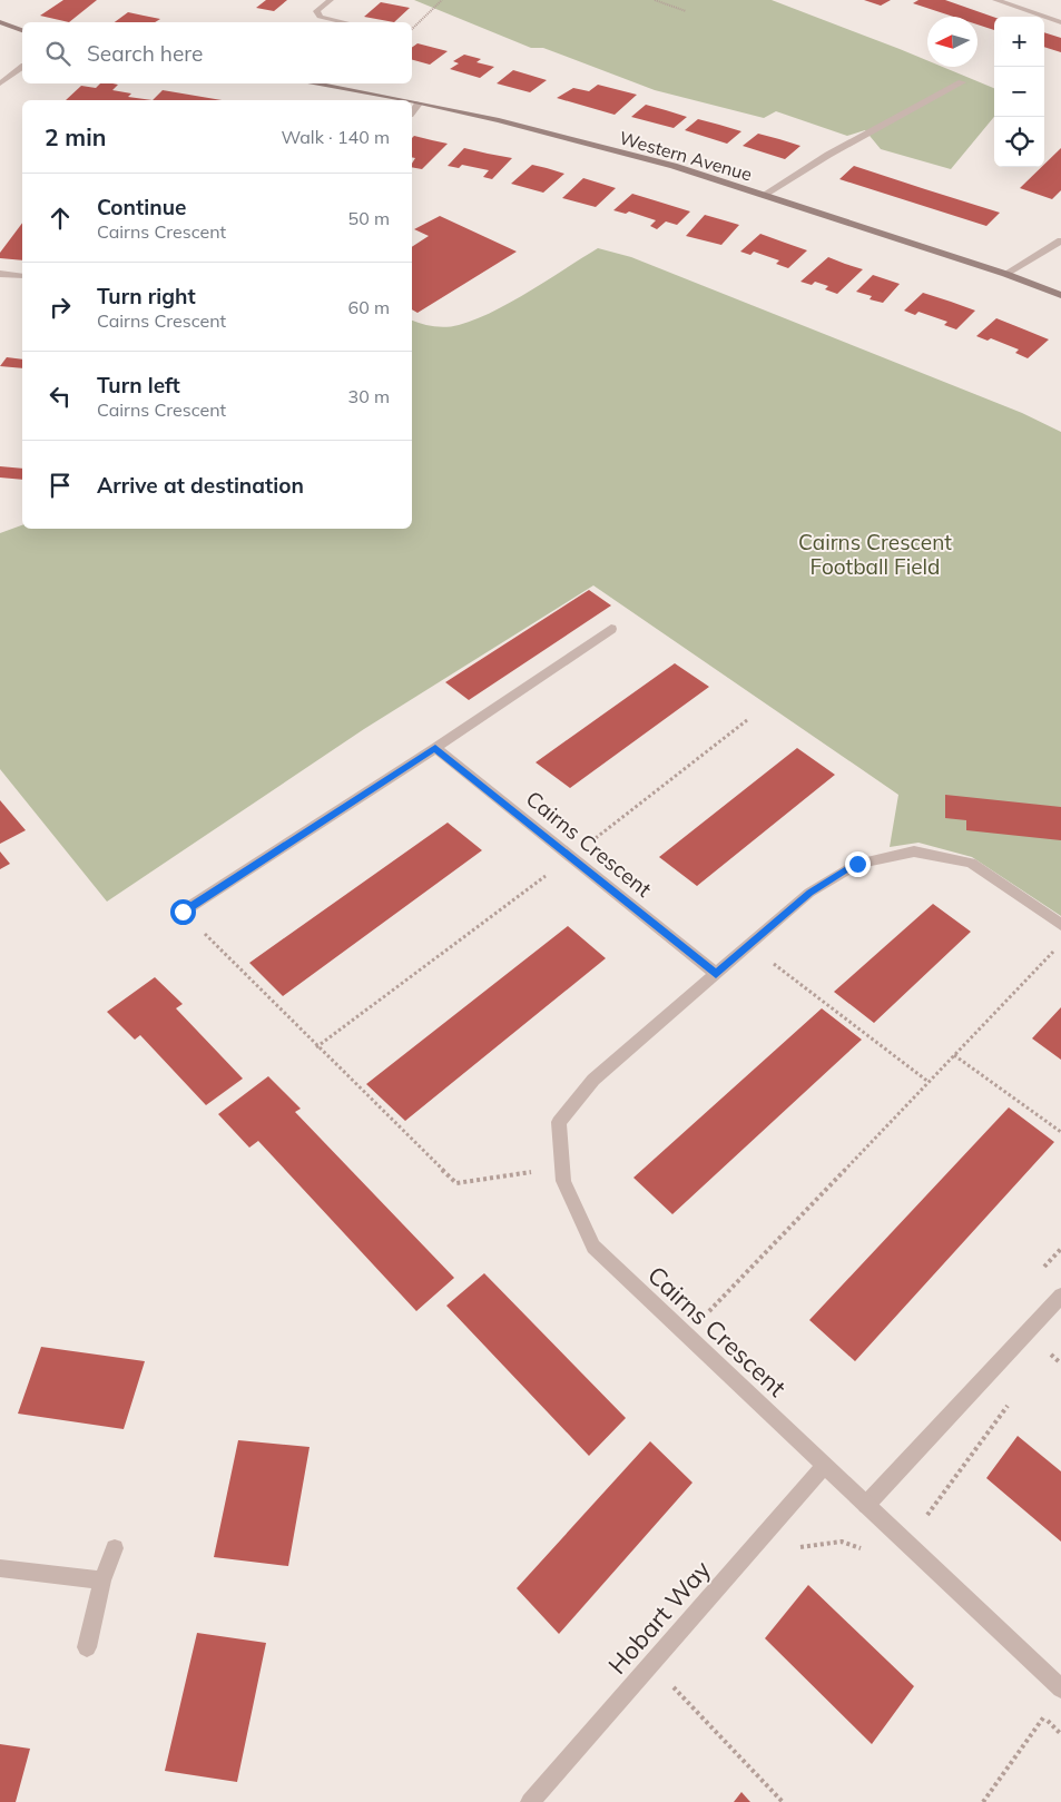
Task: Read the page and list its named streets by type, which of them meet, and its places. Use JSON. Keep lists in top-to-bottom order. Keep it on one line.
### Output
{"streets":{"street":["Western Avenue","Cairns Crescent","Hobart Way"]},"crossings":[["Cairns Crescent","Hobart Way"]],"parks":["Cairns Crescent Football Field"],"north":"left","page":{"map_buttons":["+","−"],"search":"Search here","heading":["2 min","Walk · 140 m"],"list":[["Continue","Cairns Crescent","50 m"],["Turn right","Cairns Crescent","60 m"],["Turn left","Cairns Crescent","30 m"],"Arrive at destination"]}}
